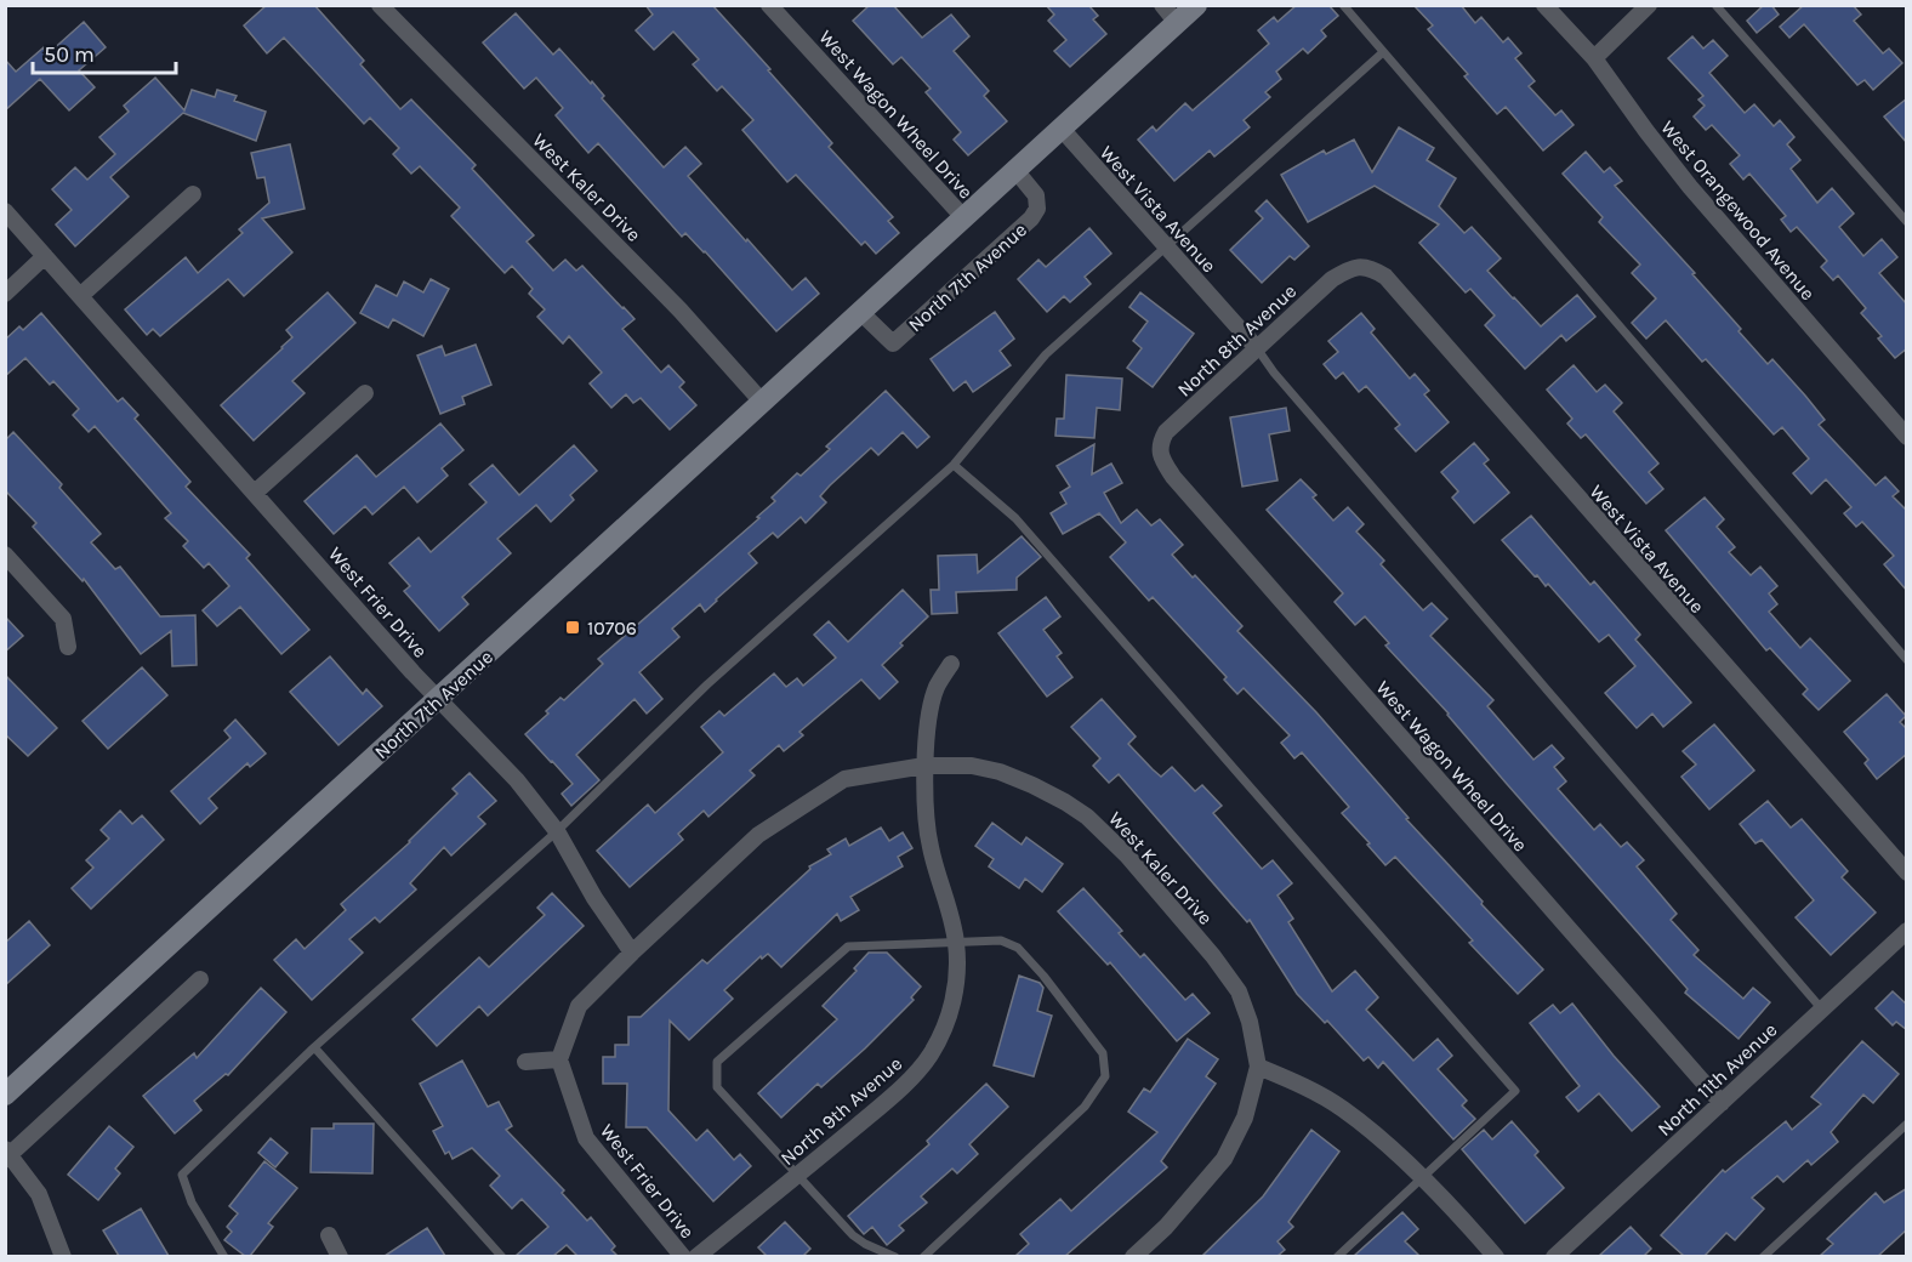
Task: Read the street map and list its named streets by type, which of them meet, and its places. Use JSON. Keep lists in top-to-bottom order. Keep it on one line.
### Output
{"streets":{"main road":["North 7th Avenue"],"street":["West Wagon Wheel Drive","West Kaler Drive","West Vista Avenue","West Orangewood Avenue","North 8th Avenue","West Frier Drive","North 11th Avenue","North 9th Avenue"]},"crossings":[["West Wagon Wheel Drive","North 7th Avenue"],["West Wagon Wheel Drive","North 8th Avenue"],["West Wagon Wheel Drive","North 11th Avenue"],["West Kaler Drive","North 7th Avenue"],["West Kaler Drive","West Frier Drive"],["West Kaler Drive","North 9th Avenue"],["West Vista Avenue","North 7th Avenue"],["West Vista Avenue","North 8th Avenue"],["North 7th Avenue","West Frier Drive"]],"places":{"transit":["10706"]},"scale_bar":"50 m"}
